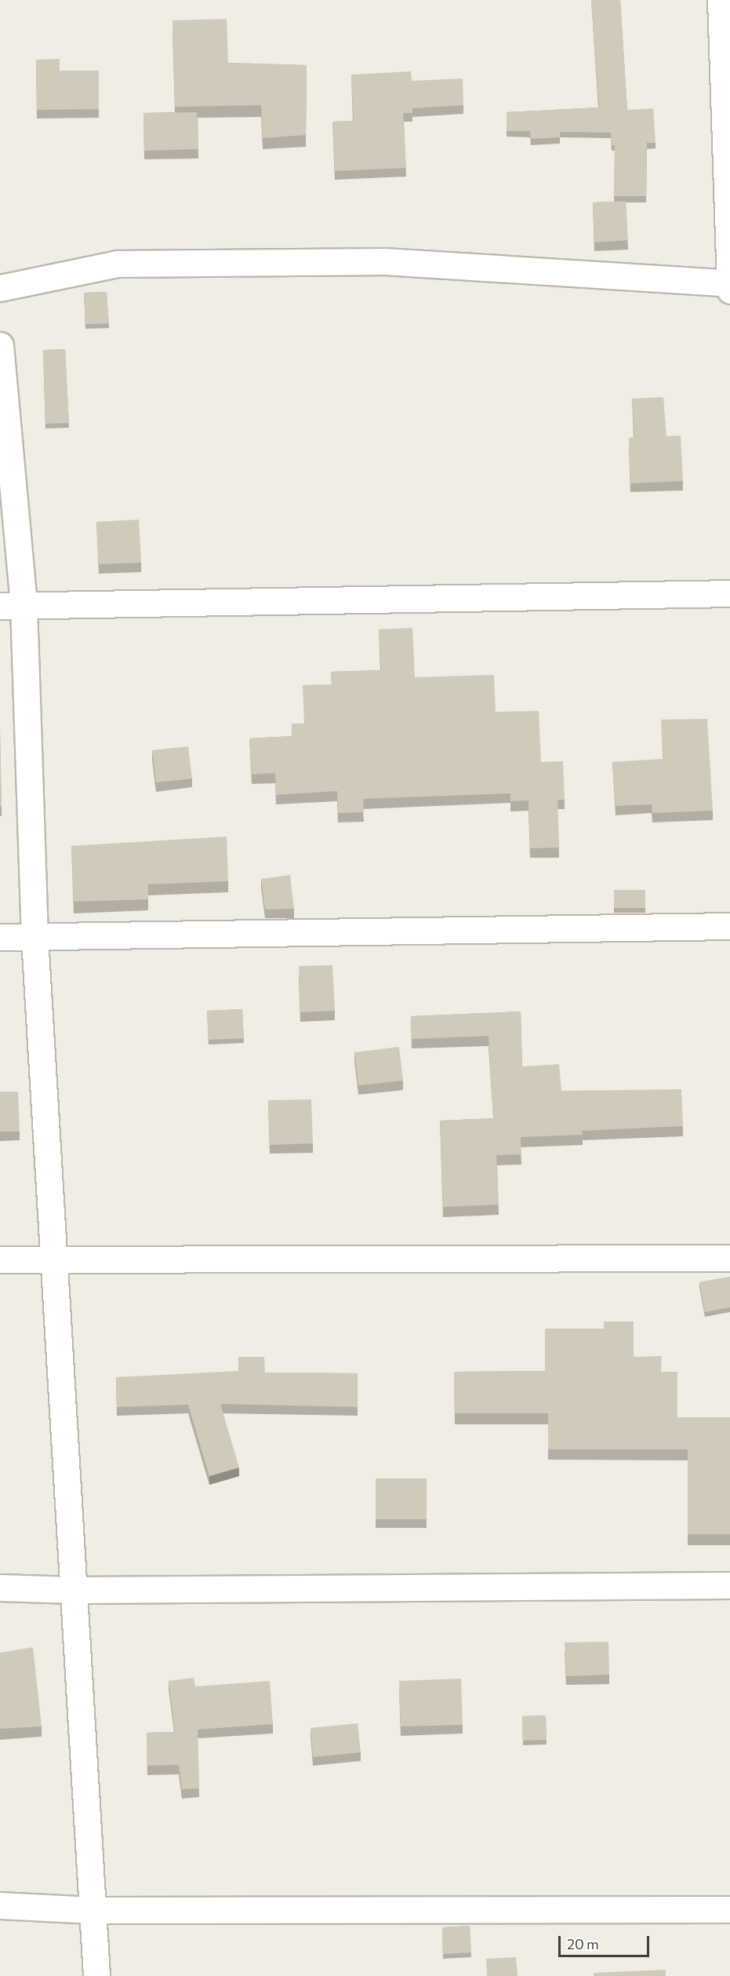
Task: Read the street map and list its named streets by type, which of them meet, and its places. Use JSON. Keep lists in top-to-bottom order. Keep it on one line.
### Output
{"scale_bar":"20 m"}
